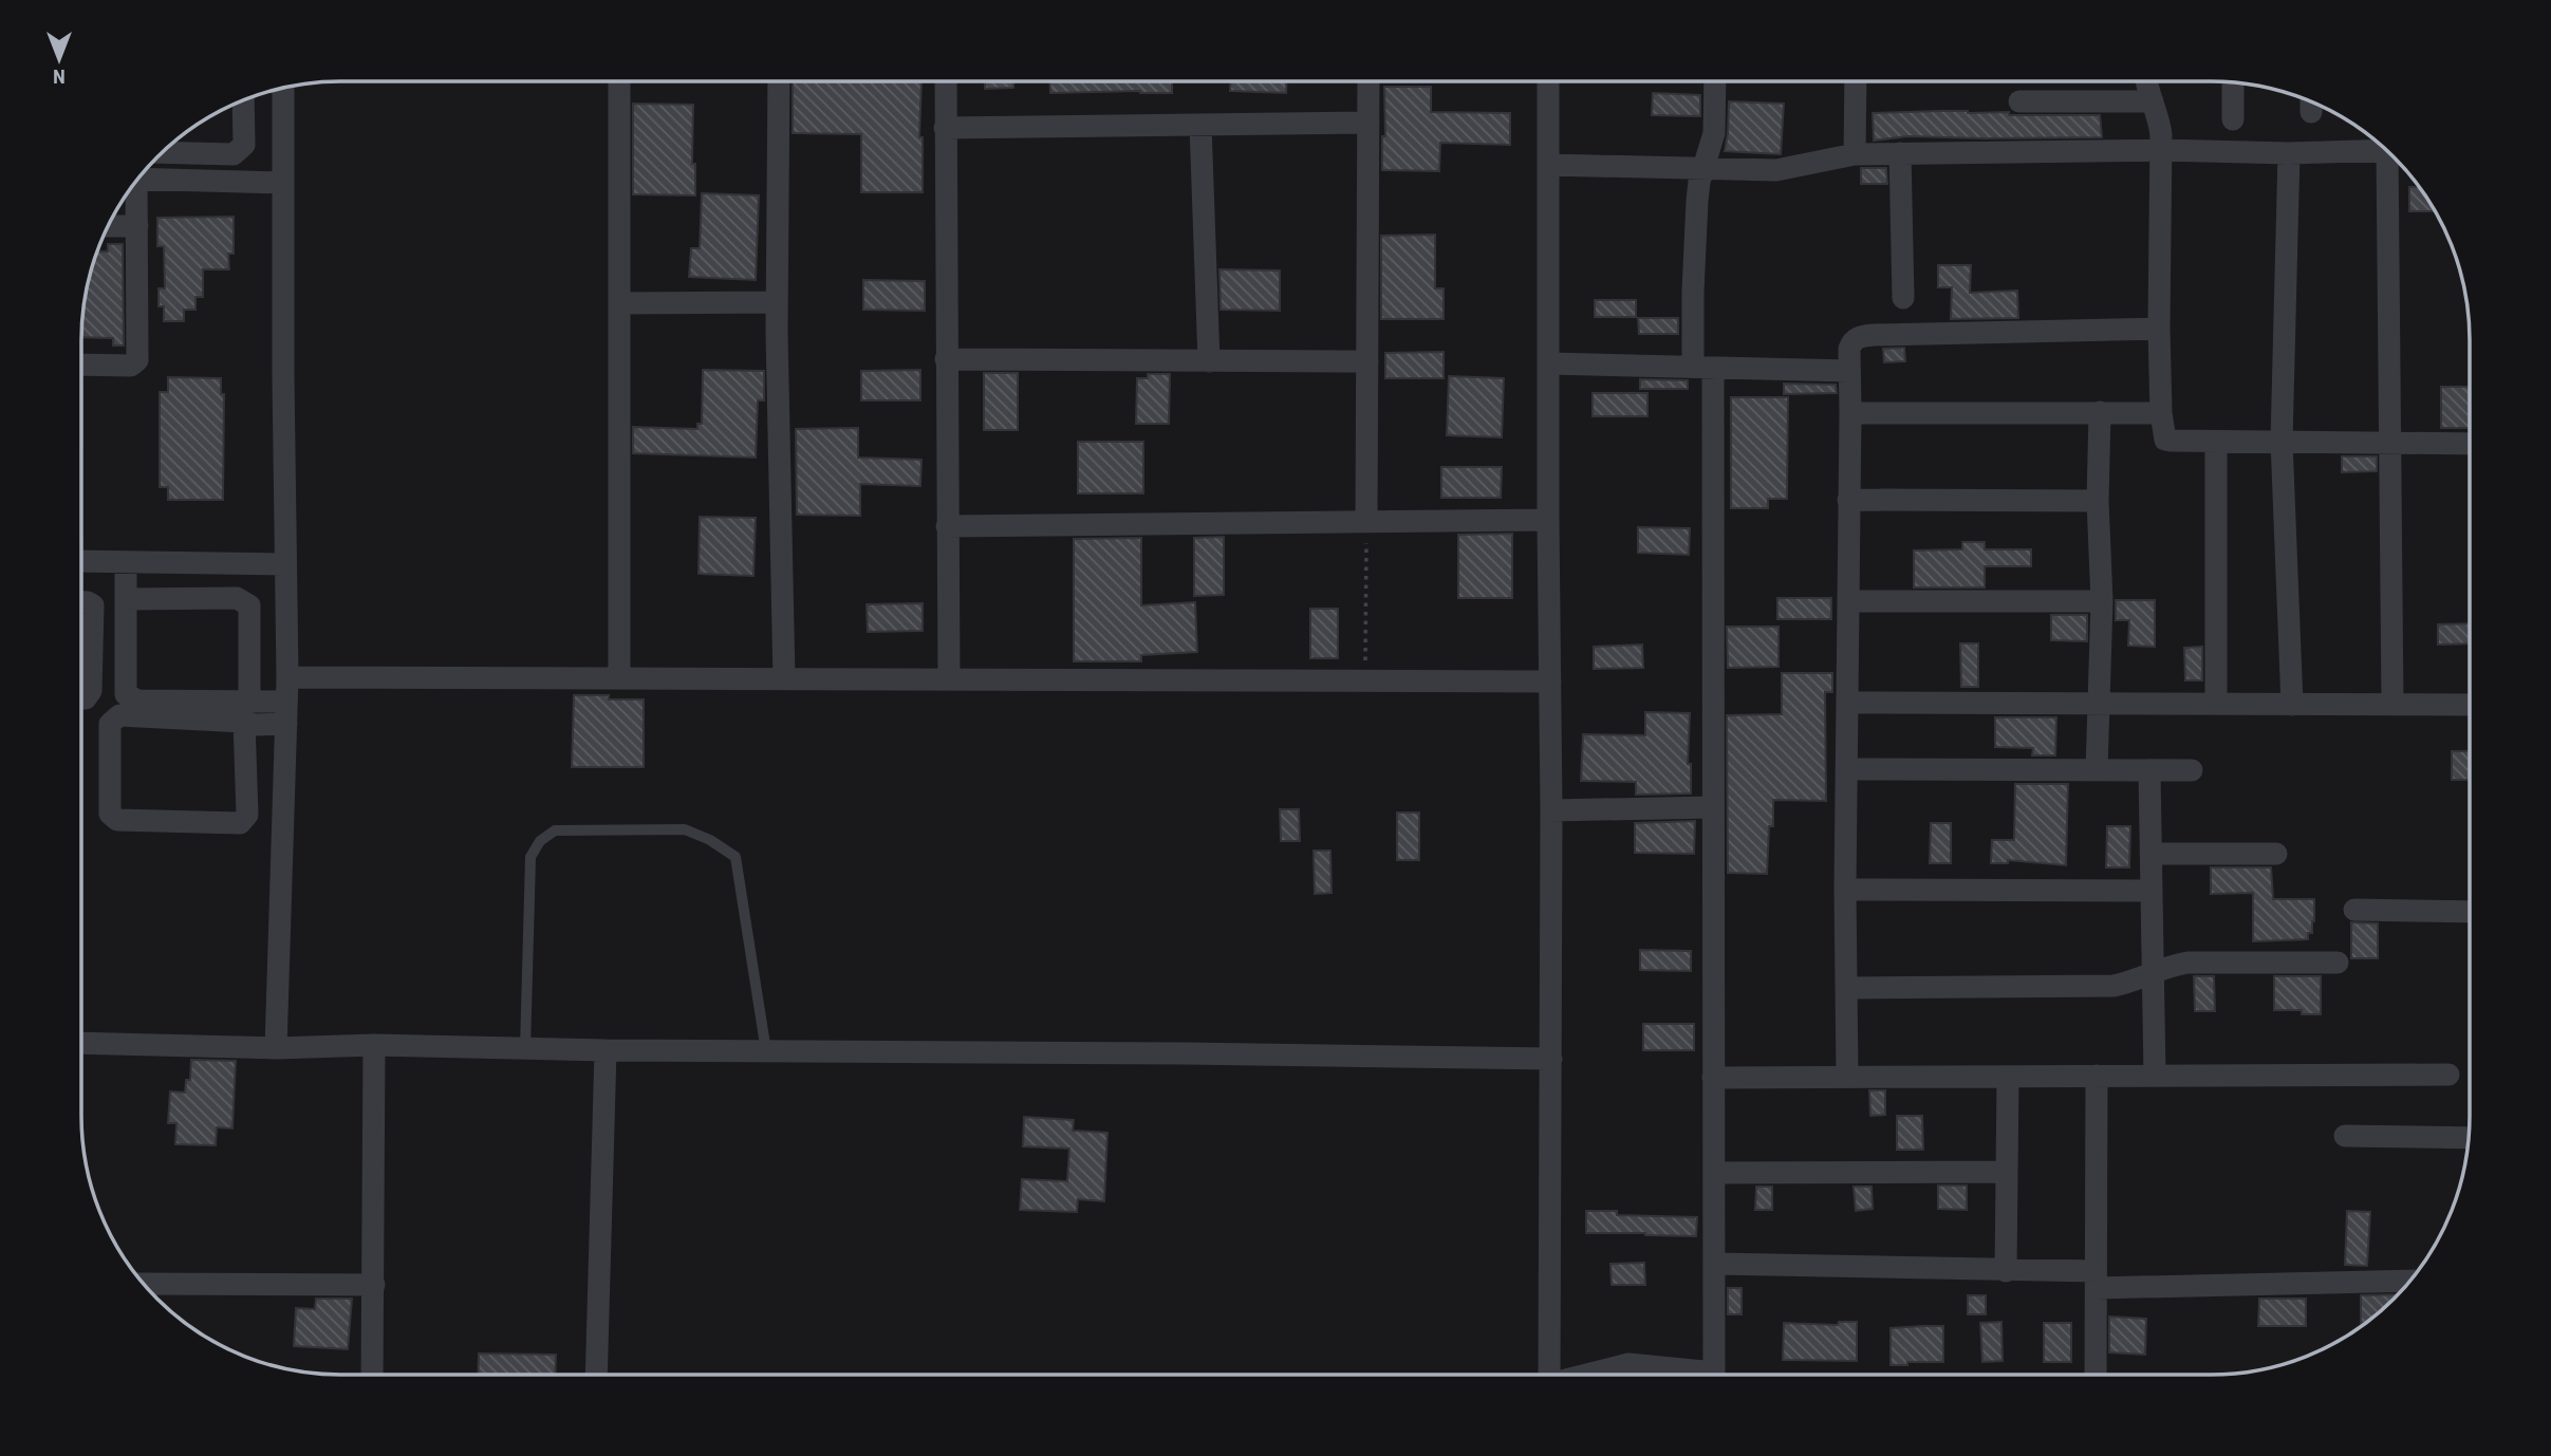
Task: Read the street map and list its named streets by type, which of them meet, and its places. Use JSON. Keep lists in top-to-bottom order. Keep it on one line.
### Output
{"north":"bottom"}
